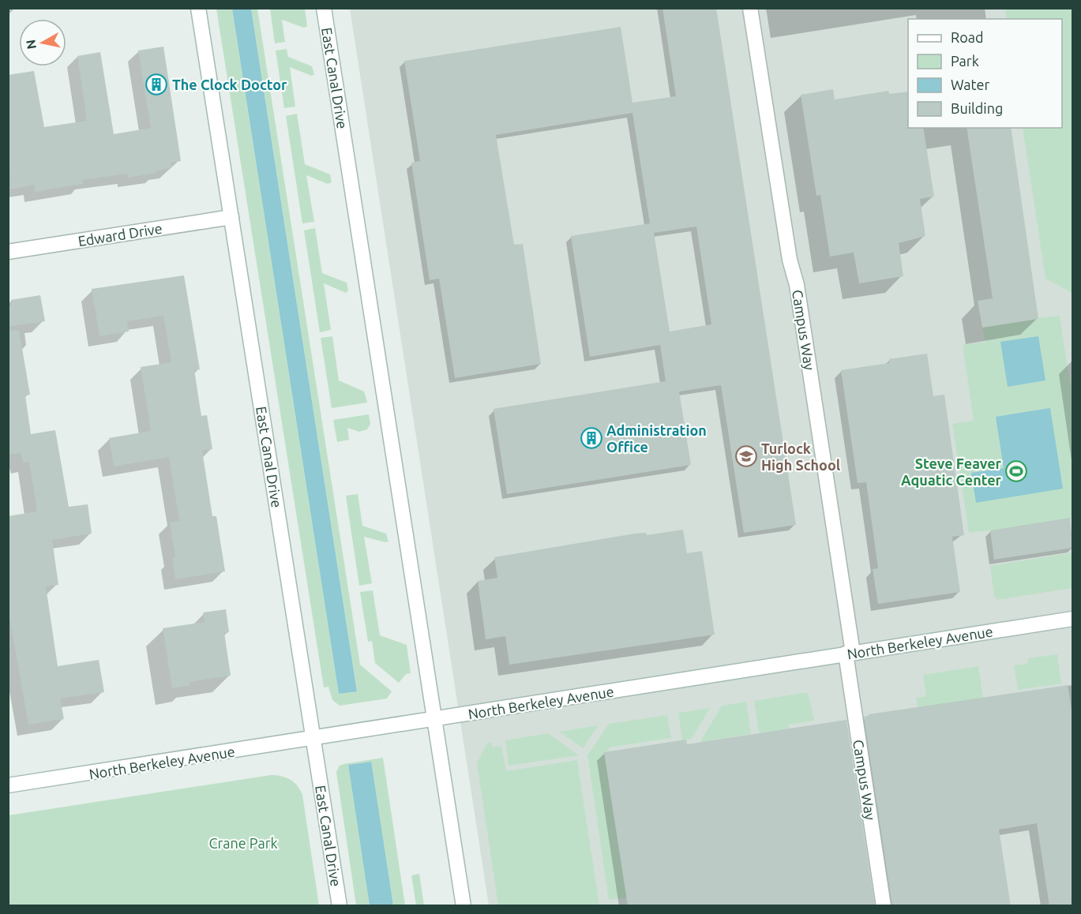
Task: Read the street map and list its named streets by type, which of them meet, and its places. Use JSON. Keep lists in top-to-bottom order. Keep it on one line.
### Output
{"streets":{"street":["East Canal Drive","Edward Drive","Campus Way","North Berkeley Avenue"]},"crossings":[["East Canal Drive","Edward Drive"],["East Canal Drive","North Berkeley Avenue"],["Campus Way","North Berkeley Avenue"]],"parks":["Crane Park"],"places":{"building":["The Clock Doctor","Administration Office"],"school or university":["Turlock High School"],"sports":["Steve Feaver Aquatic Center"]},"legend":["Road","Park","Water","Building"],"north":"left"}
